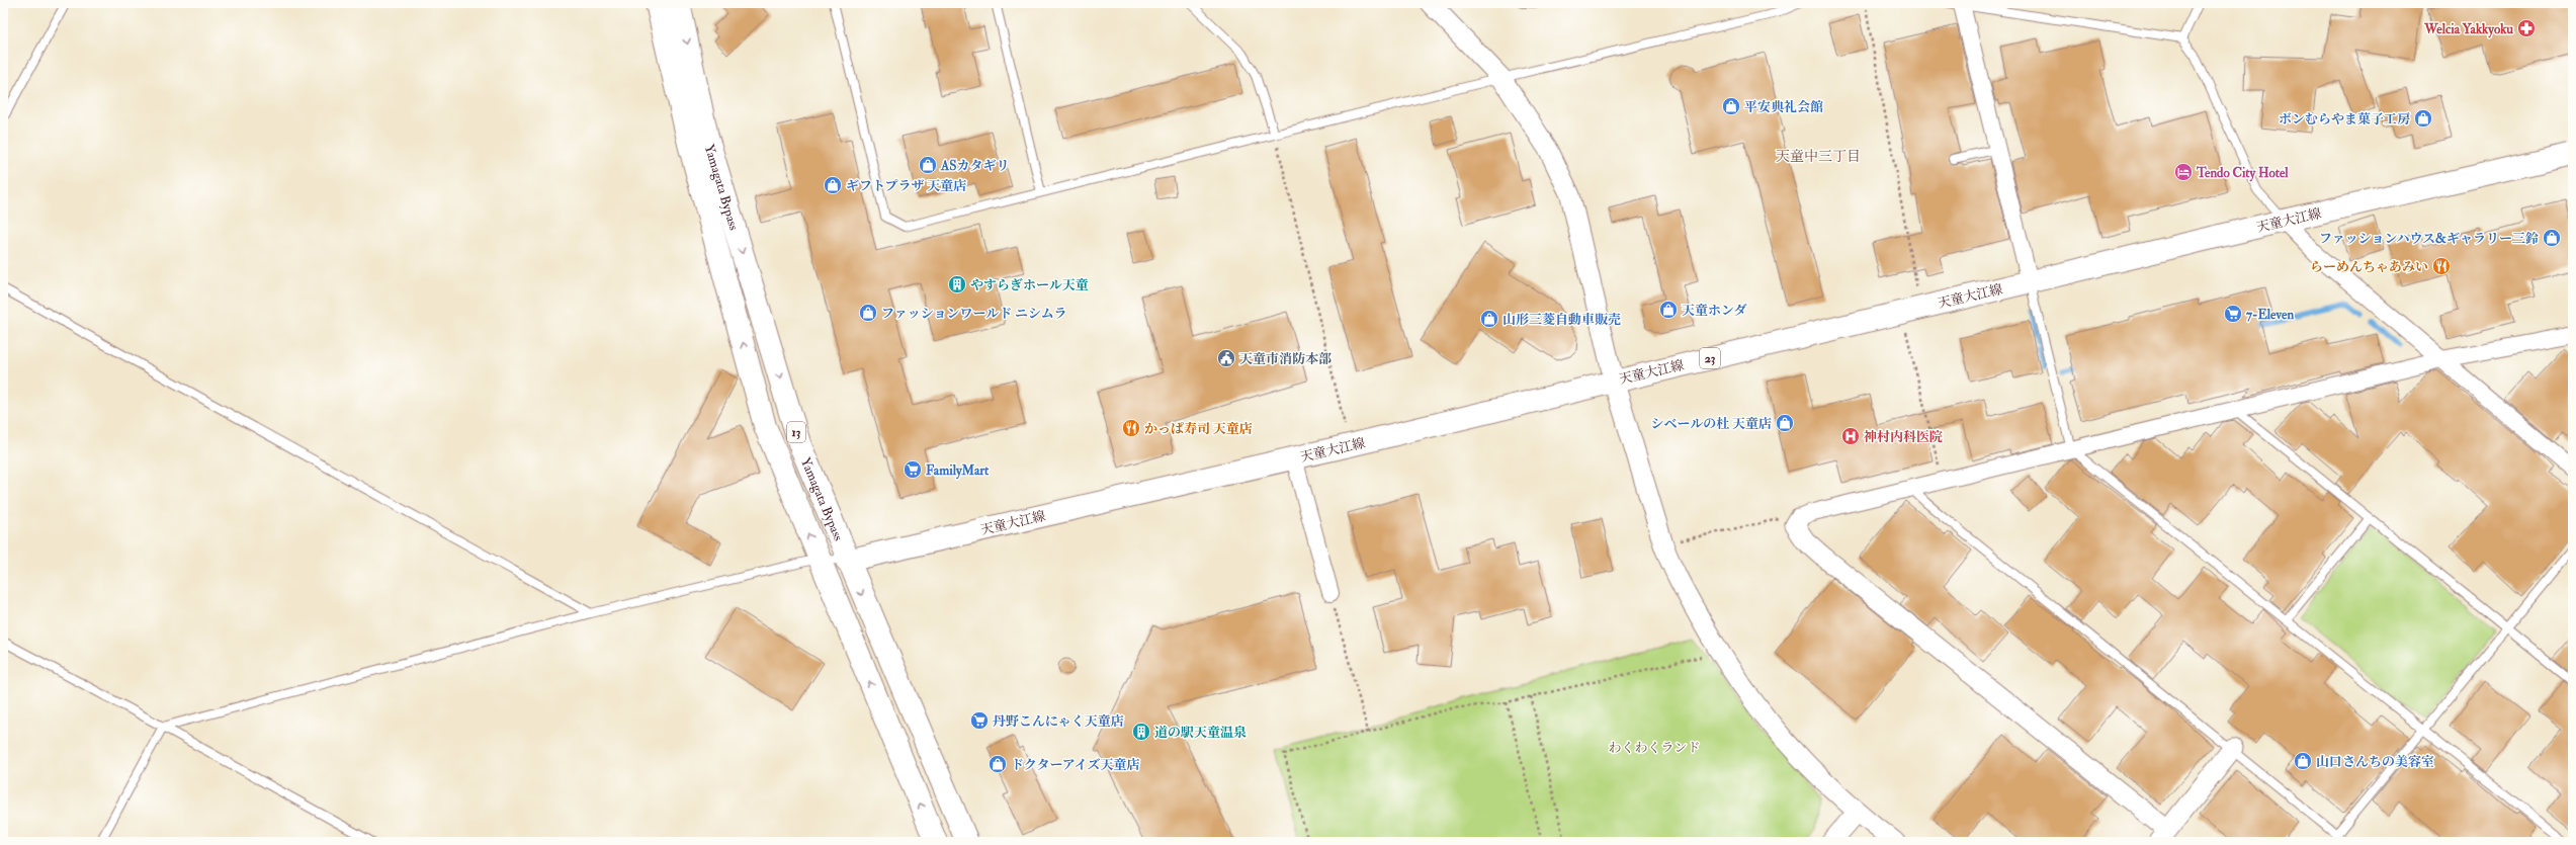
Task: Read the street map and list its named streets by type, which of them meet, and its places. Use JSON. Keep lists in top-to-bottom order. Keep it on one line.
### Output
{"streets":{"main road":["Yamagata Bypass","天童大江線","23","13"]},"crossings":[["Yamagata Bypass","天童大江線"]],"districts":["天童中三丁目"],"parks":["わくわくランド"],"places":{"pharmacy":["Welcia Yakkyoku"],"shop":["平安典礼会館","ボンむらやま菓子工房","ASカタギリ","ギフトプラザ 天童店","ファッションハウス&ギャラリー三鈴","天童ホンダ","ファッションワールド ニシムラ","山形三菱自動車販売","シベールの杜 天童店","山口さんちの美容室","ドクターアイズ天童店"],"hotel":["Tendo City Hotel"],"restaurant":["らーめんちゃあみい","かっぱ寿司 天童店"],"building":["やすらぎホール天童","道の駅天童温泉"],"supermarket":["7-Eleven","FamilyMart","丹野こんにゃく天童店"],"public building":["天童市消防本部"],"hospital":["神村内科医院"]}}
